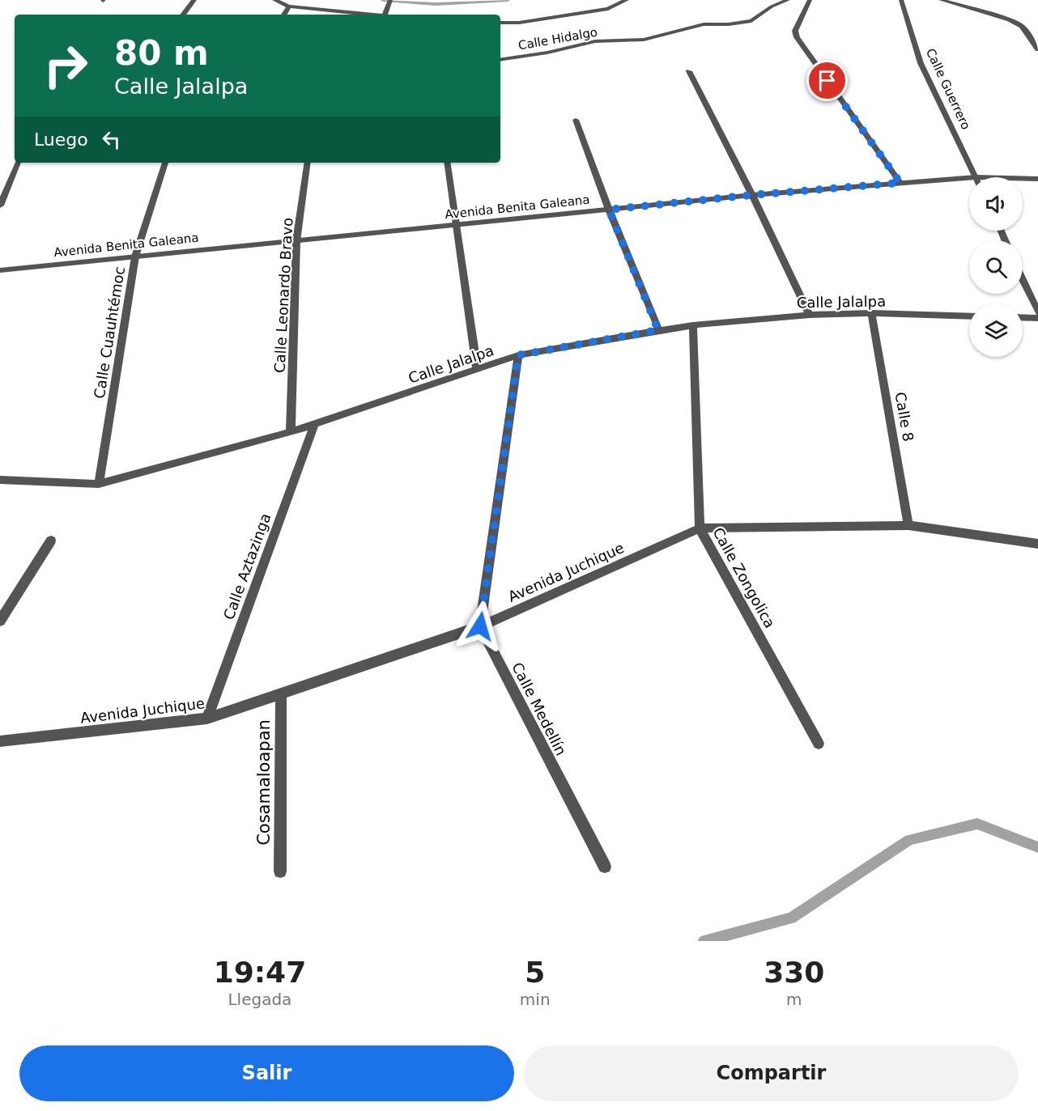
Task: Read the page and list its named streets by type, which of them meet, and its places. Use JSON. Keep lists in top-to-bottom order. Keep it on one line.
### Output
{"streets":{"street":["Calle Hidalgo","Calle Guerrero","Avenida Benita Galeana","Calle Leonardo Bravo","Calle Jalalpa","Calle Cuauhtémoc","Calle 8","Calle Aztazinga","Avenida Juchique","Calle Zongolica","Calle Medellín","Cosamaloapan"]},"crossings":[["Avenida Benita Galeana","Calle Leonardo Bravo"],["Avenida Benita Galeana","Calle Cuauhtémoc"],["Calle Leonardo Bravo","Calle Jalalpa"],["Calle Jalalpa","Calle Cuauhtémoc"],["Calle Jalalpa","Calle 8"],["Calle Jalalpa","Calle Aztazinga"],["Calle Jalalpa","Calle Zongolica"],["Calle 8","Avenida Juchique"],["Calle Aztazinga","Avenida Juchique"],["Avenida Juchique","Calle Zongolica"],["Avenida Juchique","Calle Medellín"],["Avenida Juchique","Cosamaloapan"]],"page":{"turn":["80 m","Calle Jalalpa"],"then":"Luego","eta":["19:47","Llegada","5","min","330","m"],"buttons":["Salir","Compartir"]}}
